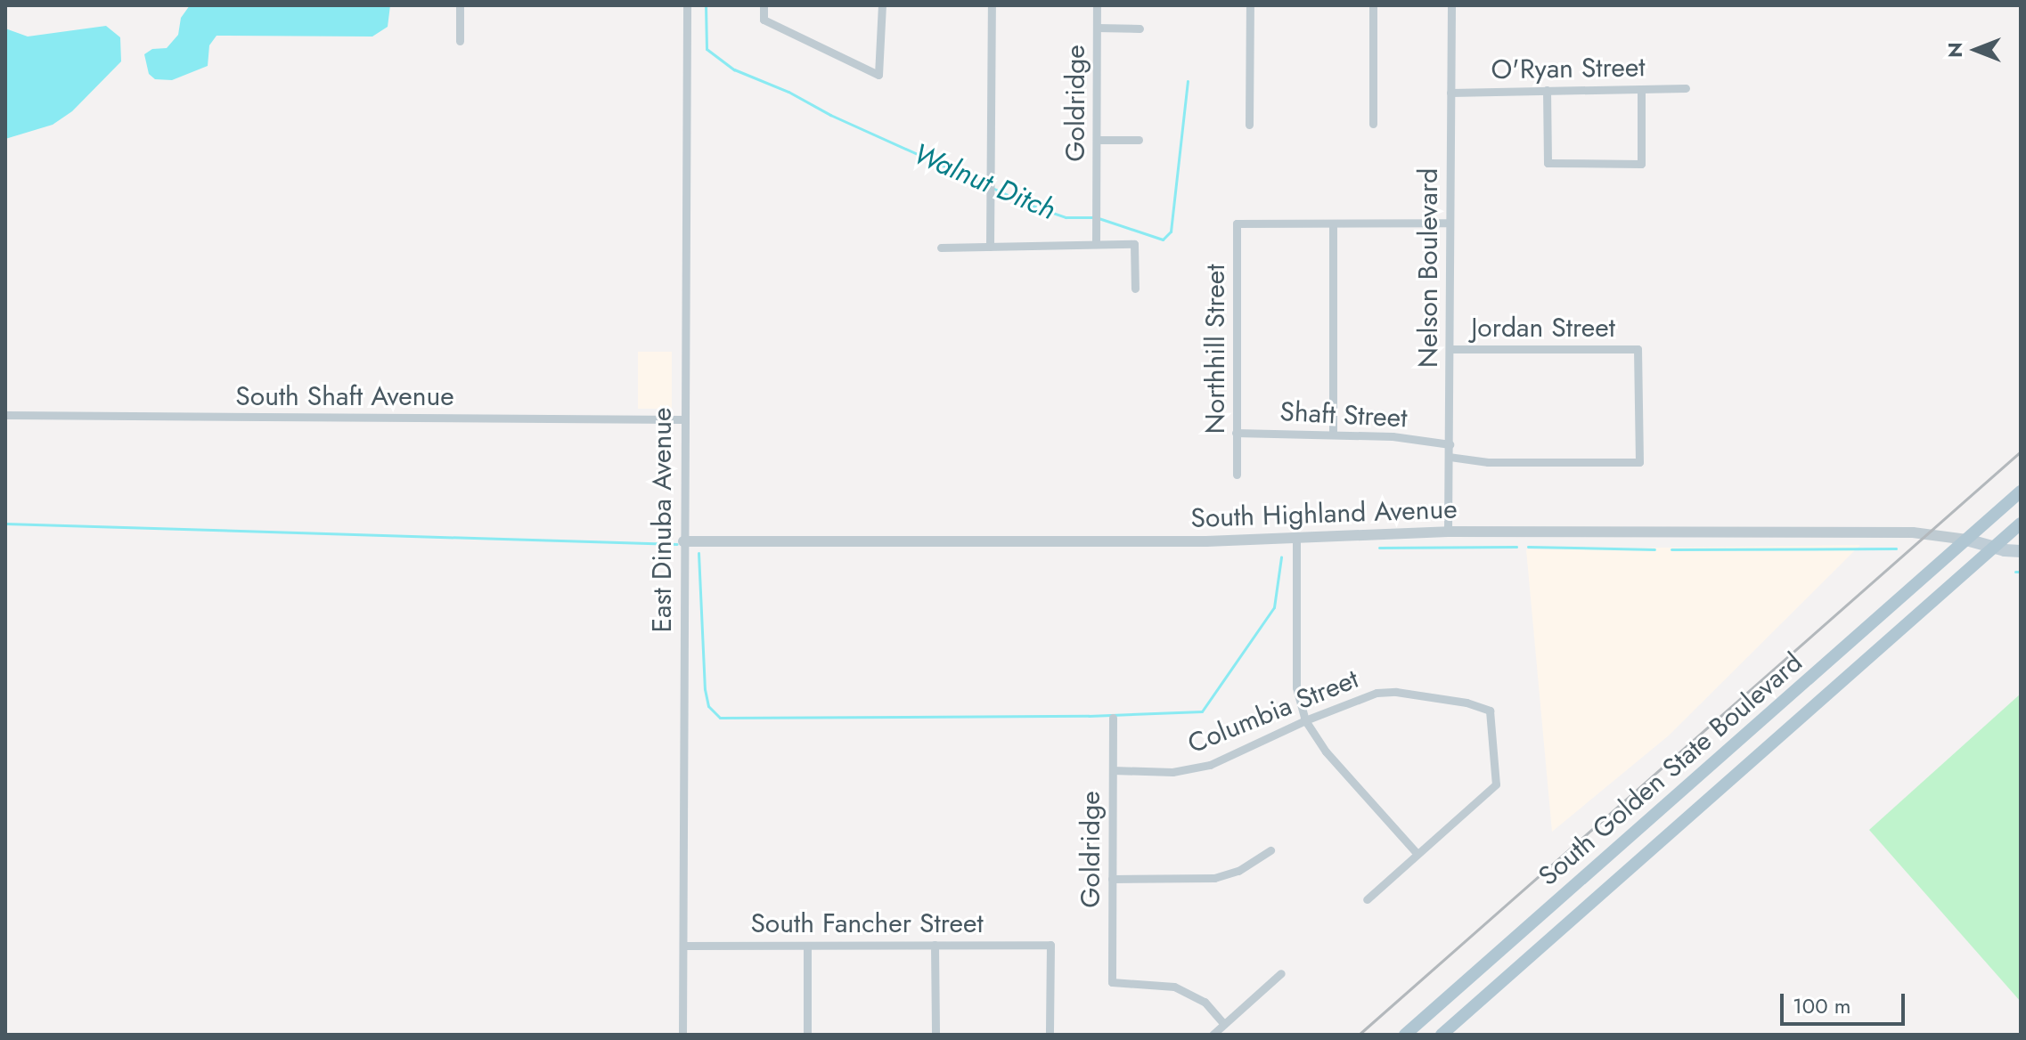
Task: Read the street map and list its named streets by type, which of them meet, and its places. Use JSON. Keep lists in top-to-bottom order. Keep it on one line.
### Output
{"streets":{"main road":["South Golden State Boulevard"],"street":["O'Ryan Street","Goldridge","Nelson Boulevard","Jordan Street","Northhill Street","South Shaft Avenue","Shaft Street","South Highland Avenue","East Dinuba Avenue","Columbia Street","South Fancher Street"]},"crossings":[["O'Ryan Street","Nelson Boulevard"],["Goldridge","Columbia Street"],["Nelson Boulevard","Jordan Street"],["Nelson Boulevard","Shaft Street"],["Nelson Boulevard","South Highland Avenue"],["Northhill Street","Shaft Street"],["South Shaft Avenue","East Dinuba Avenue"],["South Highland Avenue","East Dinuba Avenue"],["South Highland Avenue","South Golden State Boulevard"],["East Dinuba Avenue","South Fancher Street"]],"water":["Walnut Ditch"],"scale_bar":"100 m","north":"left"}
